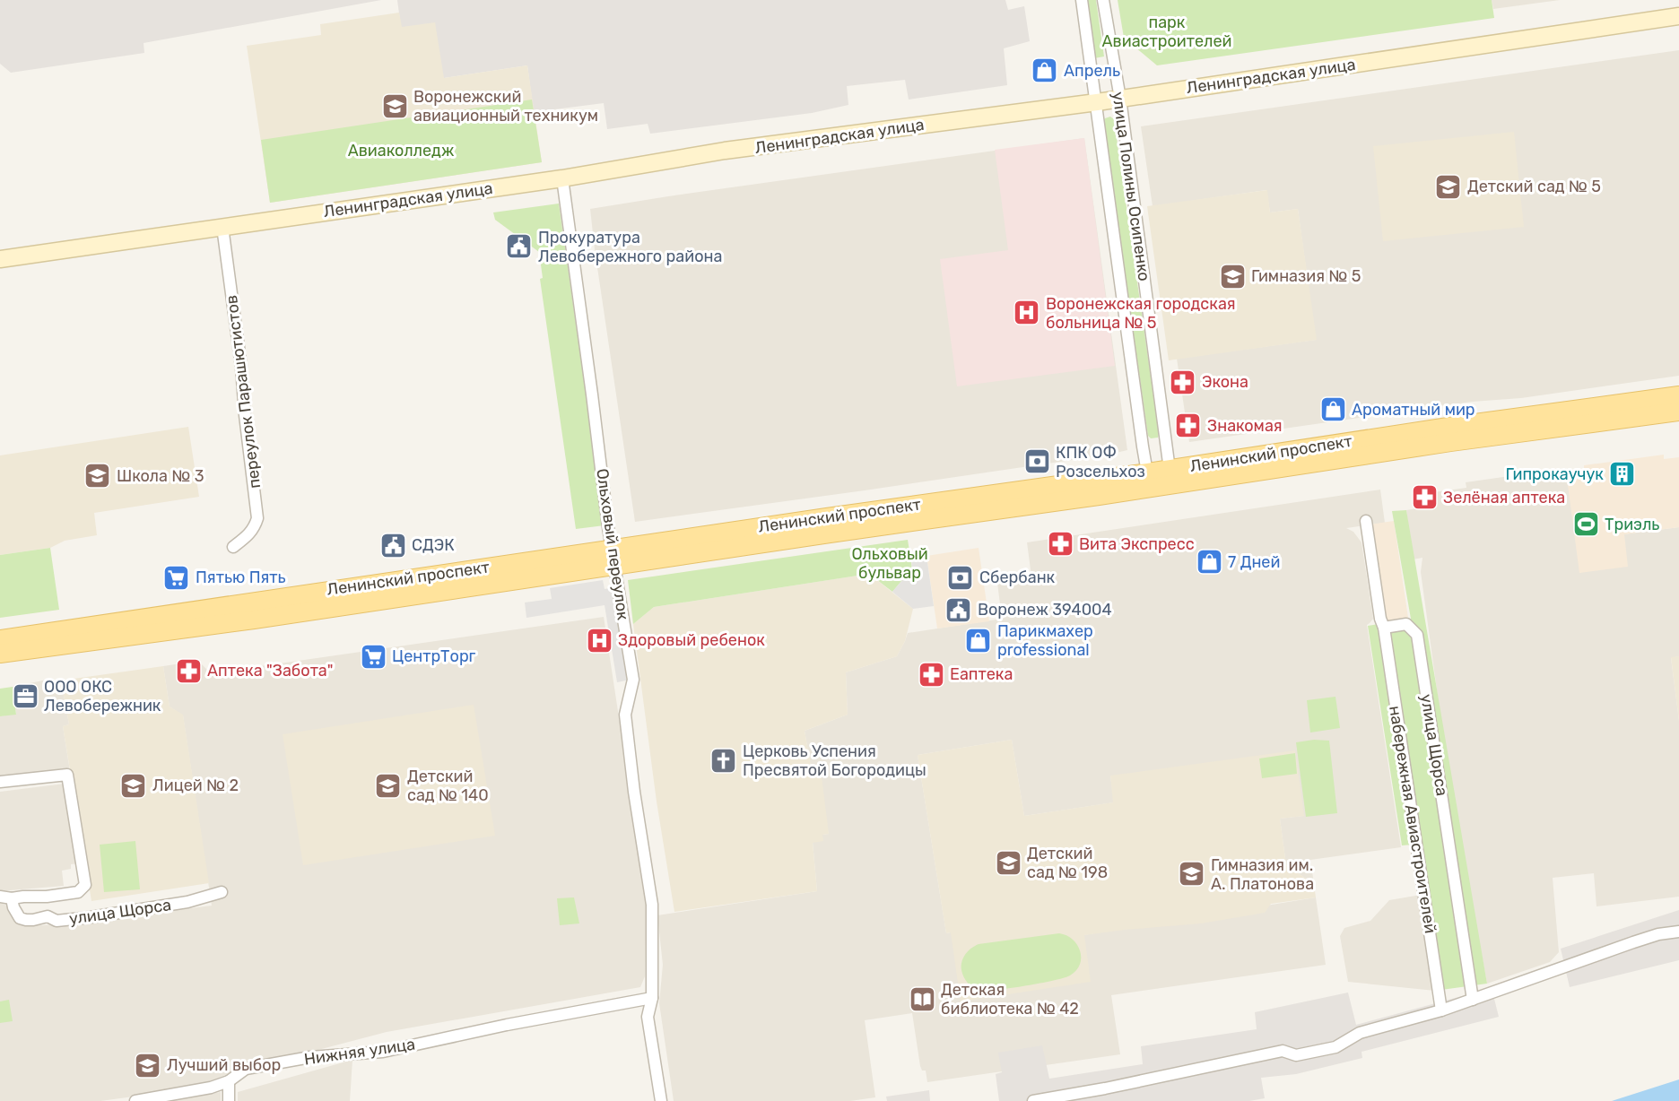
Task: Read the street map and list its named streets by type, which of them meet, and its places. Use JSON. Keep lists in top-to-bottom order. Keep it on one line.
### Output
{"streets":{"main road":["Ленинградская улица","Ленинский проспект"],"street":["улица Полины Осипенко","переулок Парашютистов","Ольховый переулок","улица Щорса","набережная Авиастроителей","Нижняя улица"]},"crossings":[["Ленинградская улица","улица Полины Осипенко"],["Ленинградская улица","переулок Парашютистов"],["Ленинградская улица","Ольховый переулок"],["улица Полины Осипенко","Ленинский проспект"],["Ленинский проспект","Ольховый переулок"],["Ольховый переулок","Нижняя улица"],["улица Щорса","набережная Авиастроителей"]],"parks":["парк Авиастроителей","Авиаколледж","Ольховый бульвар"],"places":{"shop":["Апрель","Ароматный мир","7 Дней","Парикмахер professional"],"school or university":["Воронежский авиационный техникум","Детский сад № 5","Гимназия № 5","Школа № 3","Лицей № 2","Детский сад № 140","Детский сад № 198","Гимназия им. А. Платонова","Лучший выбор"],"public building":["Прокуратура Левобережного района","СДЭК","Воронеж 394004"],"hospital":["Воронежская городская больница № 5","Здоровый ребенок"],"pharmacy":["Экона","Знакомая","Зелёная аптека","Вита Экспресс","Аптека \"Забота\"","Еаптека"],"bank":["КПК ОФ Розсельхоз","Сбербанк"],"building":["Гипрокаучук"],"sports":["Триэль"],"supermarket":["Пятью Пять","ЦентрТорг"],"office":["ООО ОКС Левобережник"],"church":["Церковь Успения Пресвятой Богородицы"],"library":["Детская библиотека № 42"]}}
